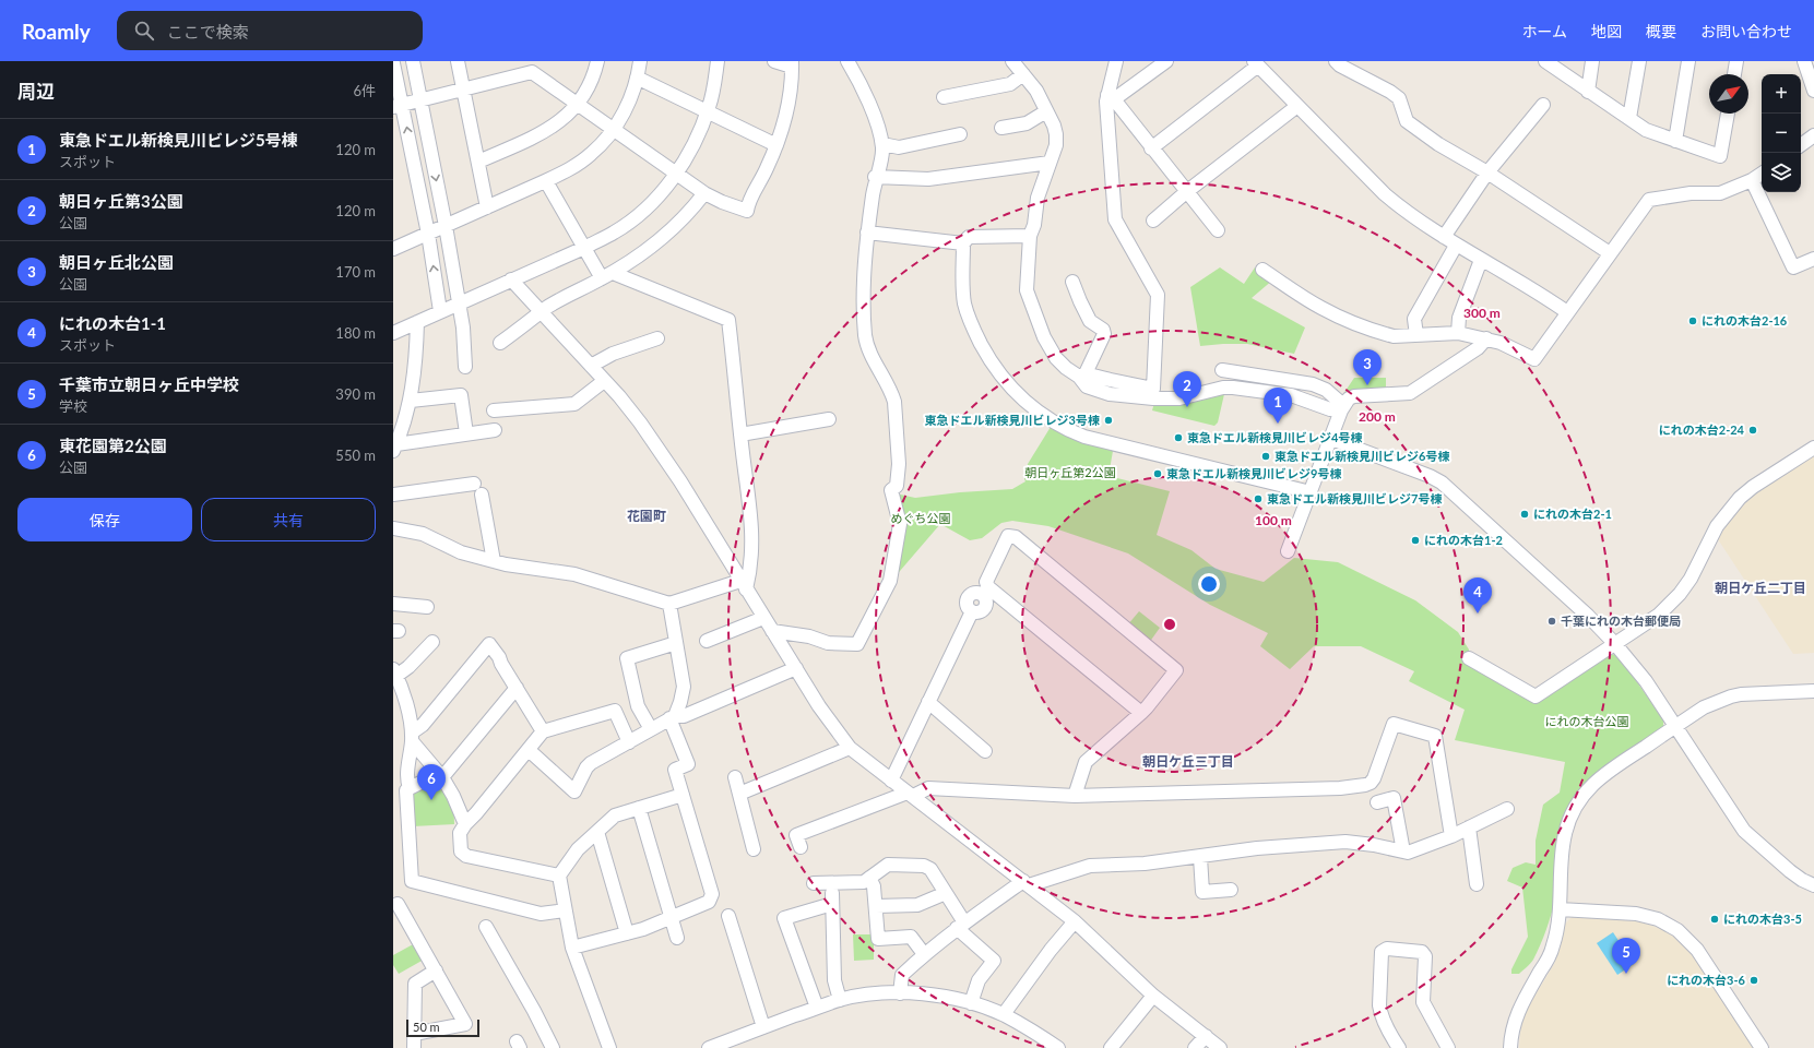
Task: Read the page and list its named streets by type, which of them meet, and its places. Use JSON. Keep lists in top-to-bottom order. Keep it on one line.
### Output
{"districts":["花園町","朝日ケ丘二丁目","朝日ケ丘三丁目"],"parks":["朝日ヶ丘第2公園","めぐち公園","にれの木台公園"],"places":["にれの木台2-16","東急ドエル新検見川ビレジ3号棟","にれの木台2-24","東急ドエル新検見川ビレジ4号棟","東急ドエル新検見川ビレジ6号棟","東急ドエル新検見川ビレジ9号棟","東急ドエル新検見川ビレジ7号棟","にれの木台2-1","にれの木台1-2","千葉にれの木台郵便局","にれの木台3-5","にれの木台3-6"],"scale_bar":"50 m","north":"top right","page":{"header":"Roamly","search":"ここで検索","nav":["ホーム","地図","概要","お問い合わせ"],"heading":["周辺","6件"],"map_buttons":["+","−"],"list":[{"mark":"1","name":"東急ドエル新検見川ビレジ5号棟","note":"スポット","value":"120 m"},{"mark":"2","name":"朝日ヶ丘第3公園","note":"公園","value":"120 m"},{"mark":"3","name":"朝日ヶ丘北公園","note":"公園","value":"170 m"},{"mark":"4","name":"にれの木台1-1","note":"スポット","value":"180 m"},{"mark":"5","name":"千葉市立朝日ヶ丘中学校","note":"学校","value":"390 m"},{"mark":"6","name":"東花園第2公園","note":"公園","value":"550 m"}],"pins":["3","2","1","4","6","5"],"buttons":["保存","共有"],"scale":"50 m"},"rings":["300 m","200 m","100 m"]}
